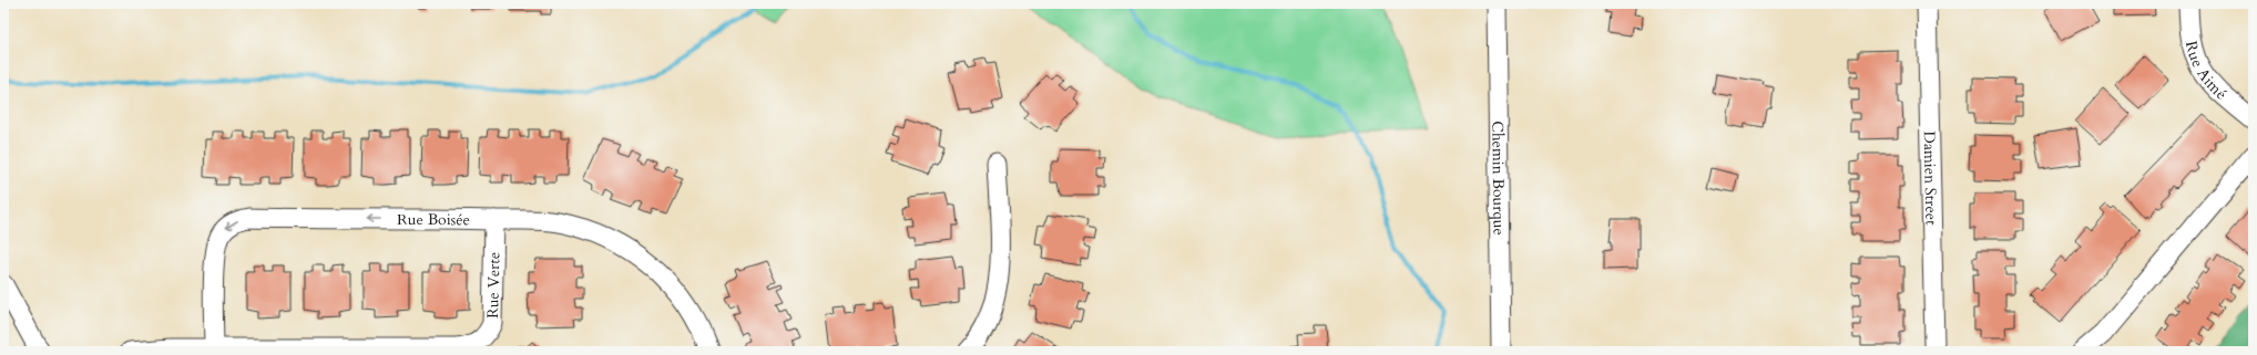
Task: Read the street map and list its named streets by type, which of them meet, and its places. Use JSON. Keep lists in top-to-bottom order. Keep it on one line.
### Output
{"streets":{"street":["Rue Aimé","Chemin Bourque","Damien Street","Rue Boisée","Rue Verte"]},"crossings":[["Rue Boisée","Rue Verte"]]}
